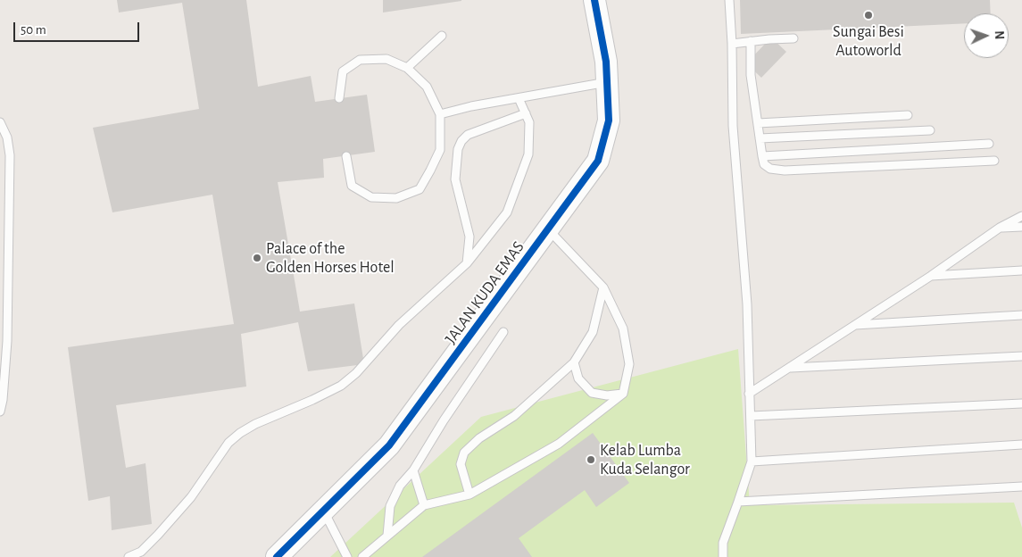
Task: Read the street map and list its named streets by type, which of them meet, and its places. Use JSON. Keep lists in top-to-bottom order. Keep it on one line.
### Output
{"streets":{"street":["JALAN KUDA EMAS"]},"places":["Sungai Besi Autoworld","Palace of the Golden Horses Hotel","Kelab Lumba Kuda Selangor"],"scale_bar":"50 m","north":"right"}
